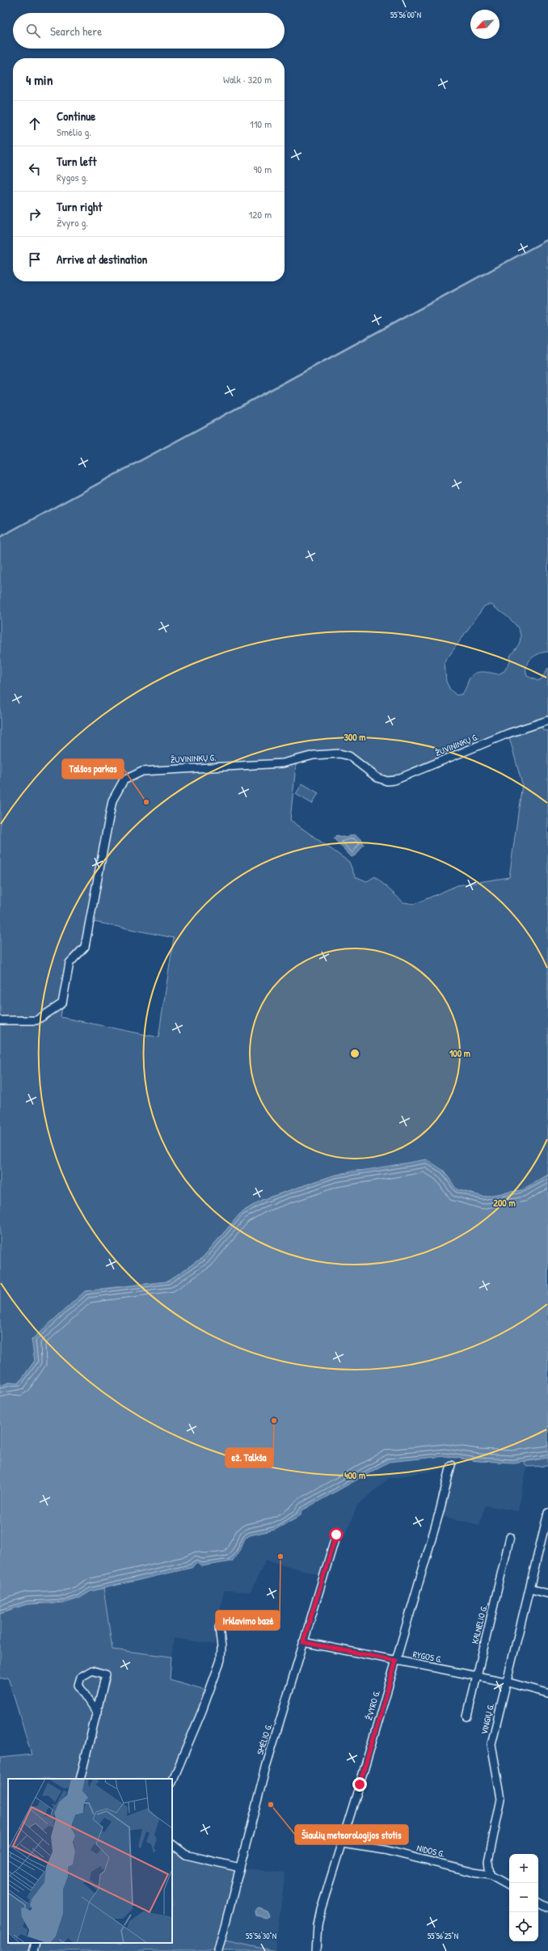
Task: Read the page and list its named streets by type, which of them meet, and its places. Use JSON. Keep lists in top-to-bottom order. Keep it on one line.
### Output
{"streets":{"street":["ŽUVININKŲ G.","KALNELIO G.","RYGOS G.","ŽVYRO G.","VINGIŲ G.","SMĖLIO G.","NIDOS G."]},"crossings":[["KALNELIO G.","RYGOS G."],["RYGOS G.","ŽVYRO G."],["RYGOS G.","VINGIŲ G."],["RYGOS G.","SMĖLIO G."],["ŽVYRO G.","NIDOS G."],["VINGIŲ G.","NIDOS G."]],"places":["Talšos parkas","ež. Talkša","Irklavimo bazė","Šiaulių meteorologijos stotis"],"north":"bottom left","page":{"search":"Search here","heading":["4 min","Walk · 320 m"],"list":[["Continue","Smėlio g.","110 m"],["Turn left","Rygos g.","90 m"],["Turn right","Žvyro g.","120 m"],"Arrive at destination"],"map_buttons":["+","−"]},"coordinates":["55°56'00\"N","55°56'30\"N","55°56'25\"N"],"rings":["300 m","100 m","200 m","400 m"]}
